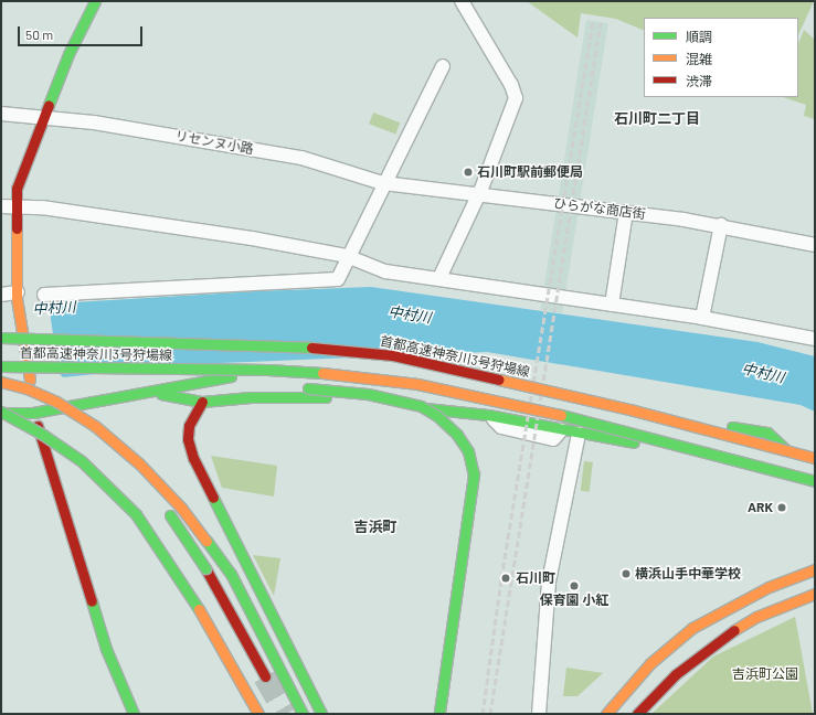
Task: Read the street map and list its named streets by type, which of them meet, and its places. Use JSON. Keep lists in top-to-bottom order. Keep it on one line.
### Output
{"streets":{"main road":["首都高速神奈川3号狩場線"],"street":["リセンヌ小路","ひらがな商店街"]},"crossings":[["リセンヌ小路","ひらがな商店街"]],"districts":["石川町二丁目","吉浜町"],"water":["中村川"],"parks":["吉浜町公園"],"places":["石川町駅前郵便局","ARK","横浜山手中華学校","石川町","保育園 小紅"],"legend":["順調","混雑","渋滞"],"scale_bar":"50 m"}
